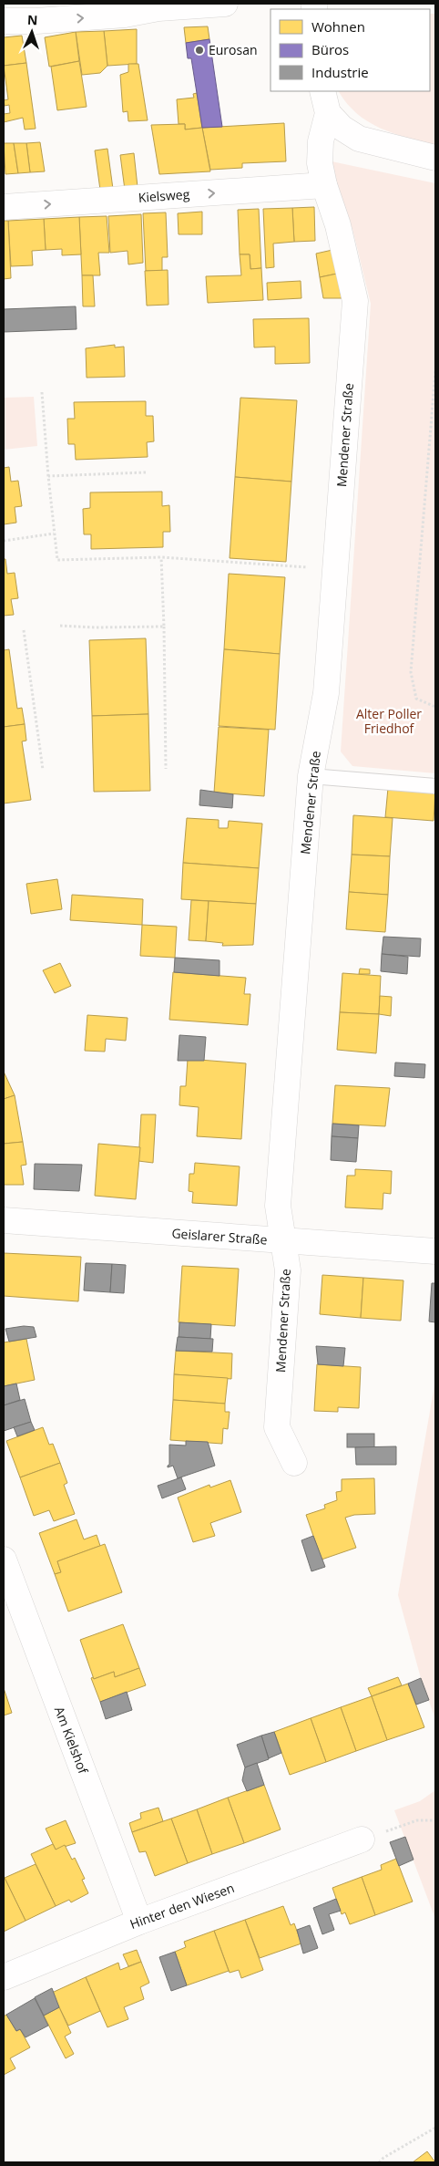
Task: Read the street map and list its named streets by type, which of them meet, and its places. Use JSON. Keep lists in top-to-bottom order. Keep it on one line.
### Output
{"streets":{"street":["Kielsweg","Mendener Straße","Geislarer Straße","Am Kielshof","Hinter den Wiesen"]},"crossings":[["Kielsweg","Mendener Straße"],["Mendener Straße","Geislarer Straße"],["Am Kielshof","Hinter den Wiesen"]],"parks":["Alter Poller Friedhof"],"places":["Eurosan"],"legend":["Wohnen","Büros","Industrie"],"north":"top"}
